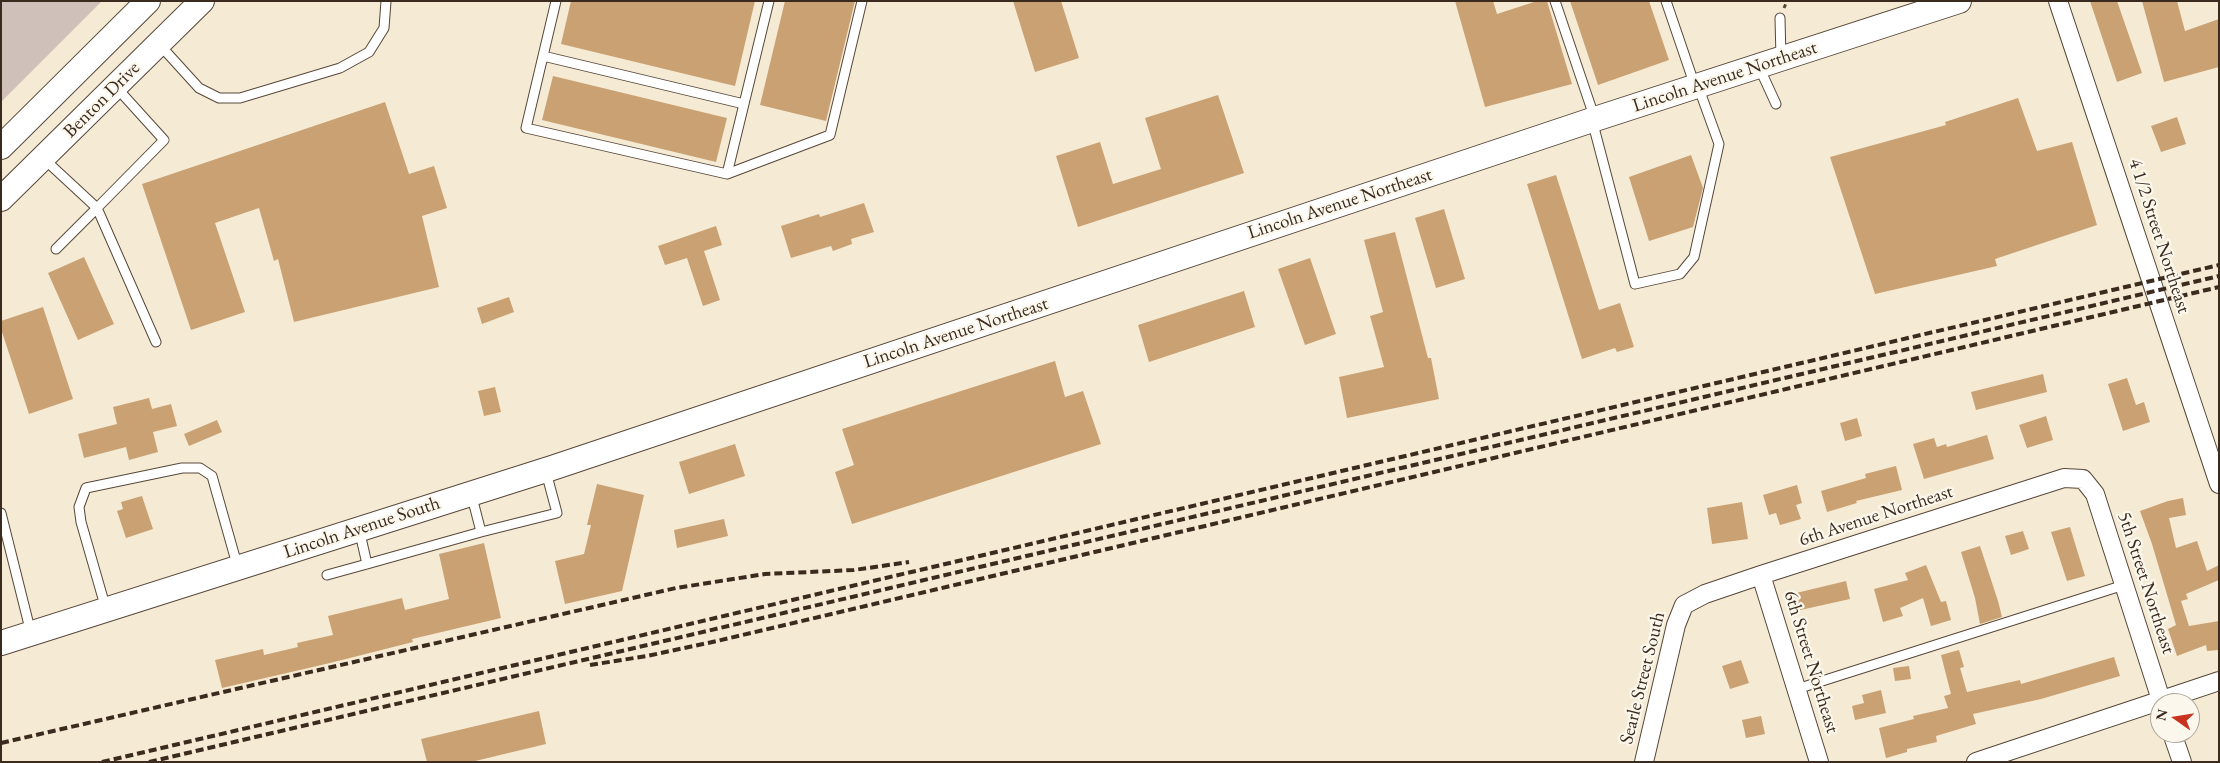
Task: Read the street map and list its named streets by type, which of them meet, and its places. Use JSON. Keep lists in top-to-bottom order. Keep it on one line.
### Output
{"streets":{"street":["Lincoln Avenue Northeast","Benton Drive","4 1/2 Street Northeast","6th Avenue Northeast","Lincoln Avenue South","5th Street Northeast","6th Street Northeast","Searle Street South"]},"crossings":[["Lincoln Avenue Northeast","Lincoln Avenue South"],["6th Avenue Northeast","5th Street Northeast"],["6th Avenue Northeast","6th Street Northeast"],["6th Avenue Northeast","Searle Street South"]],"north":"left"}
